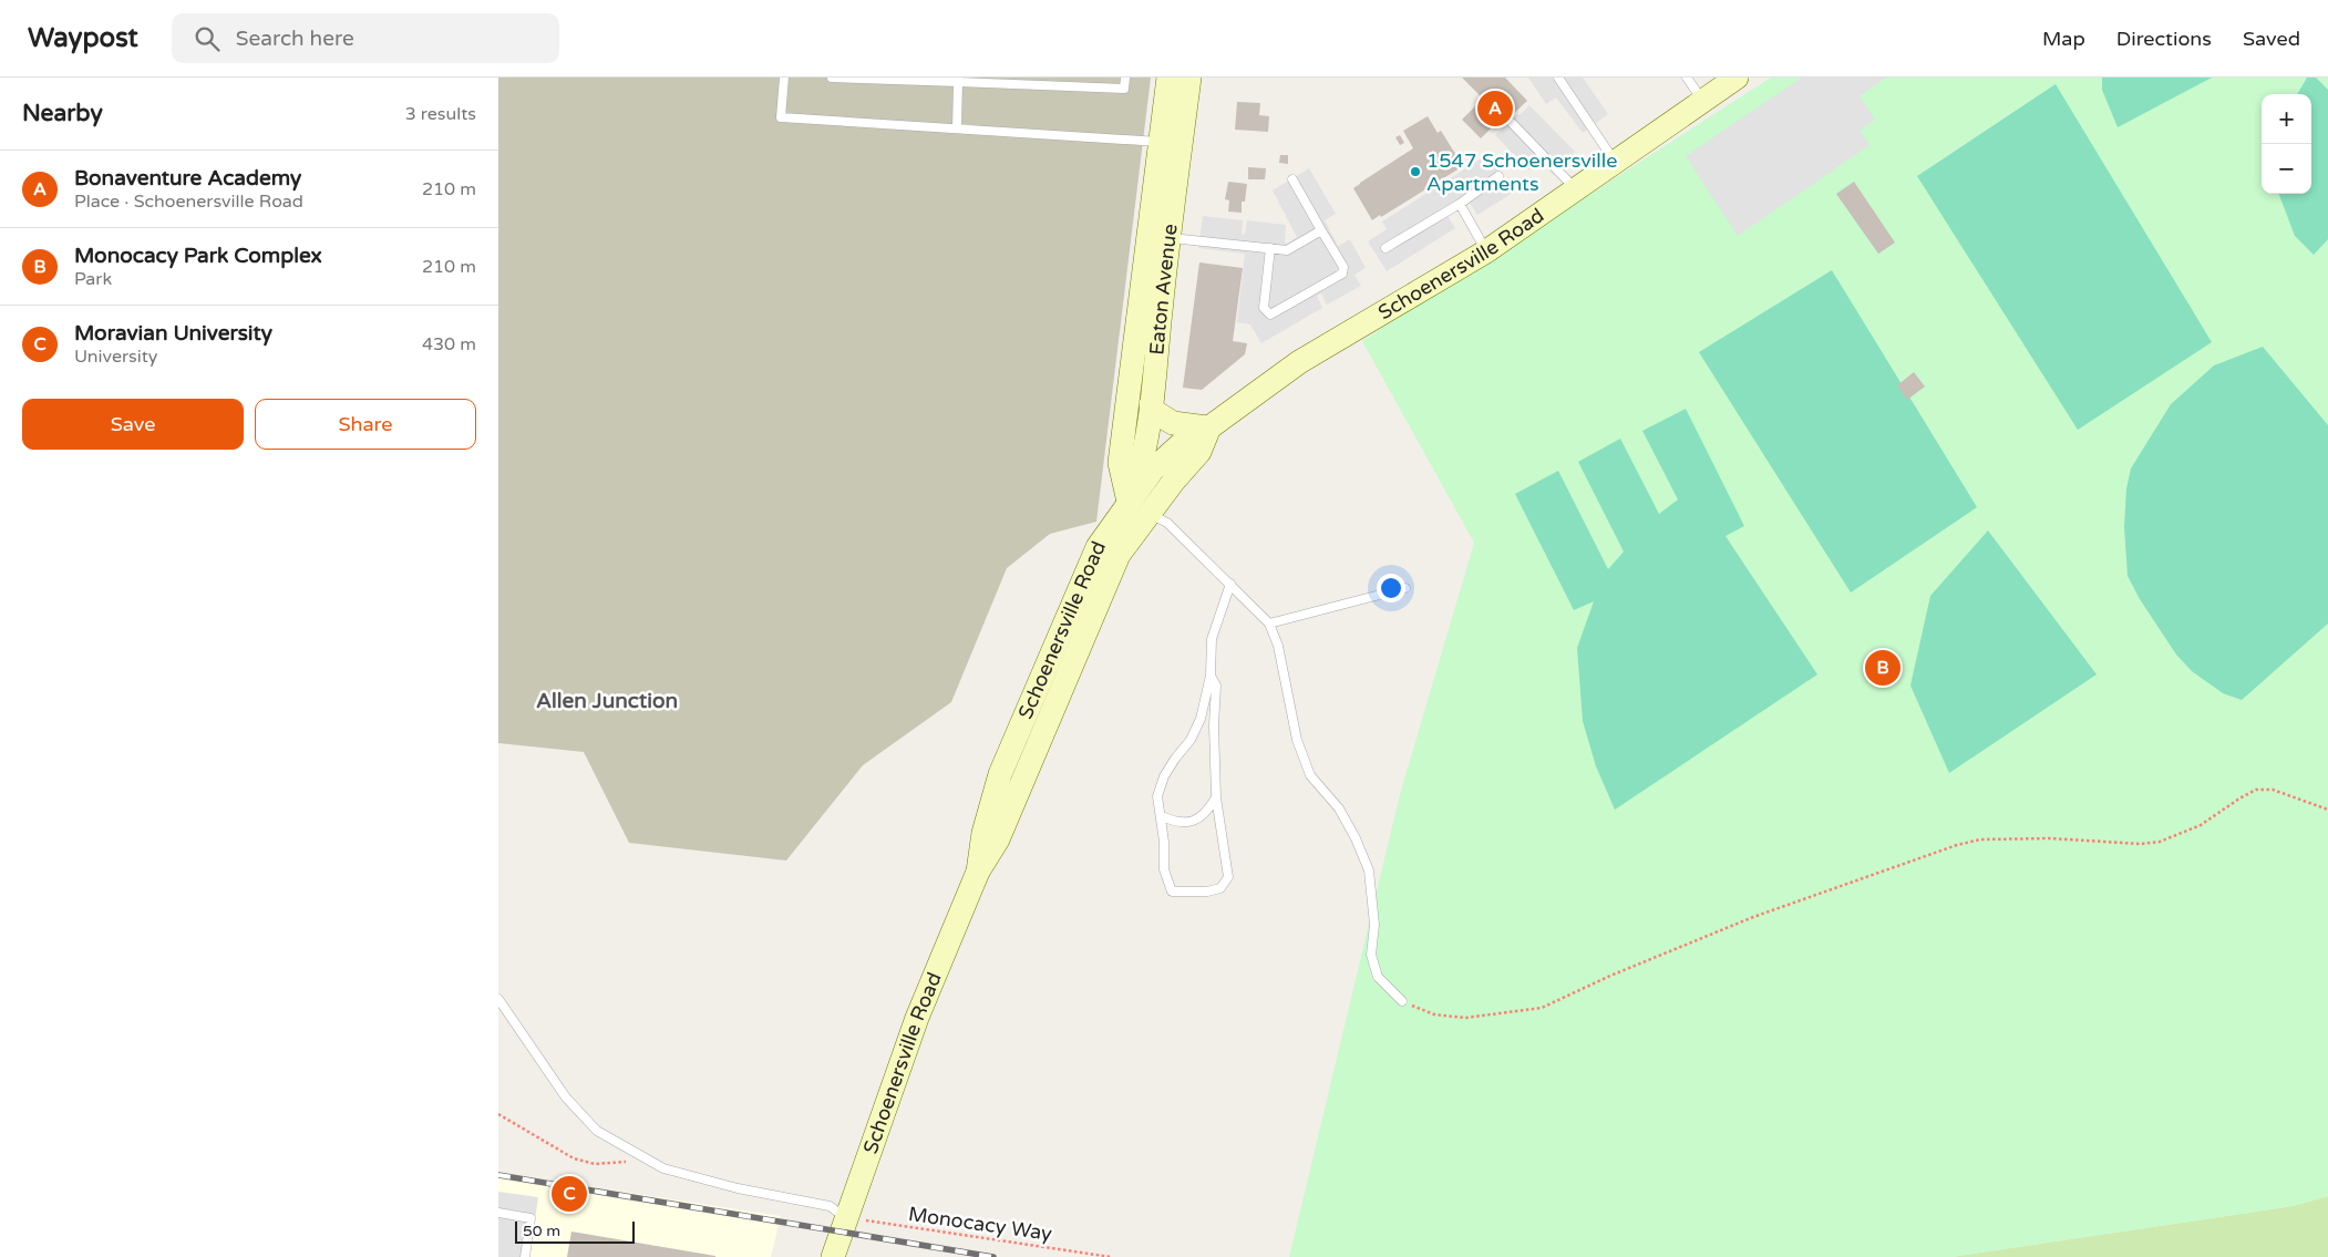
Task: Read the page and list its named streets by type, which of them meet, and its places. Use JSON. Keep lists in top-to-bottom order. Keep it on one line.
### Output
{"streets":{"main road":["Schoenersville Road","Eaton Avenue"],"path":["Monocacy Way"]},"crossings":[["Schoenersville Road","Eaton Avenue"],["Schoenersville Road","Monocacy Way"]],"districts":["Allen Junction"],"places":["1547 Schoenersville Apartments"],"scale_bar":"50 m","page":{"header":"Waypost","search":"Search here","nav":["Map","Directions","Saved"],"heading":["Nearby","3 results"],"pins":["A","B","C"],"map_buttons":["+","−"],"list":[{"mark":"A","name":"Bonaventure Academy","note":"Place · Schoenersville Road","value":"210 m"},{"mark":"B","name":"Monocacy Park Complex","note":"Park","value":"210 m"},{"mark":"C","name":"Moravian University","note":"University","value":"430 m"}],"buttons":["Save","Share"],"scale":"50 m"}}
